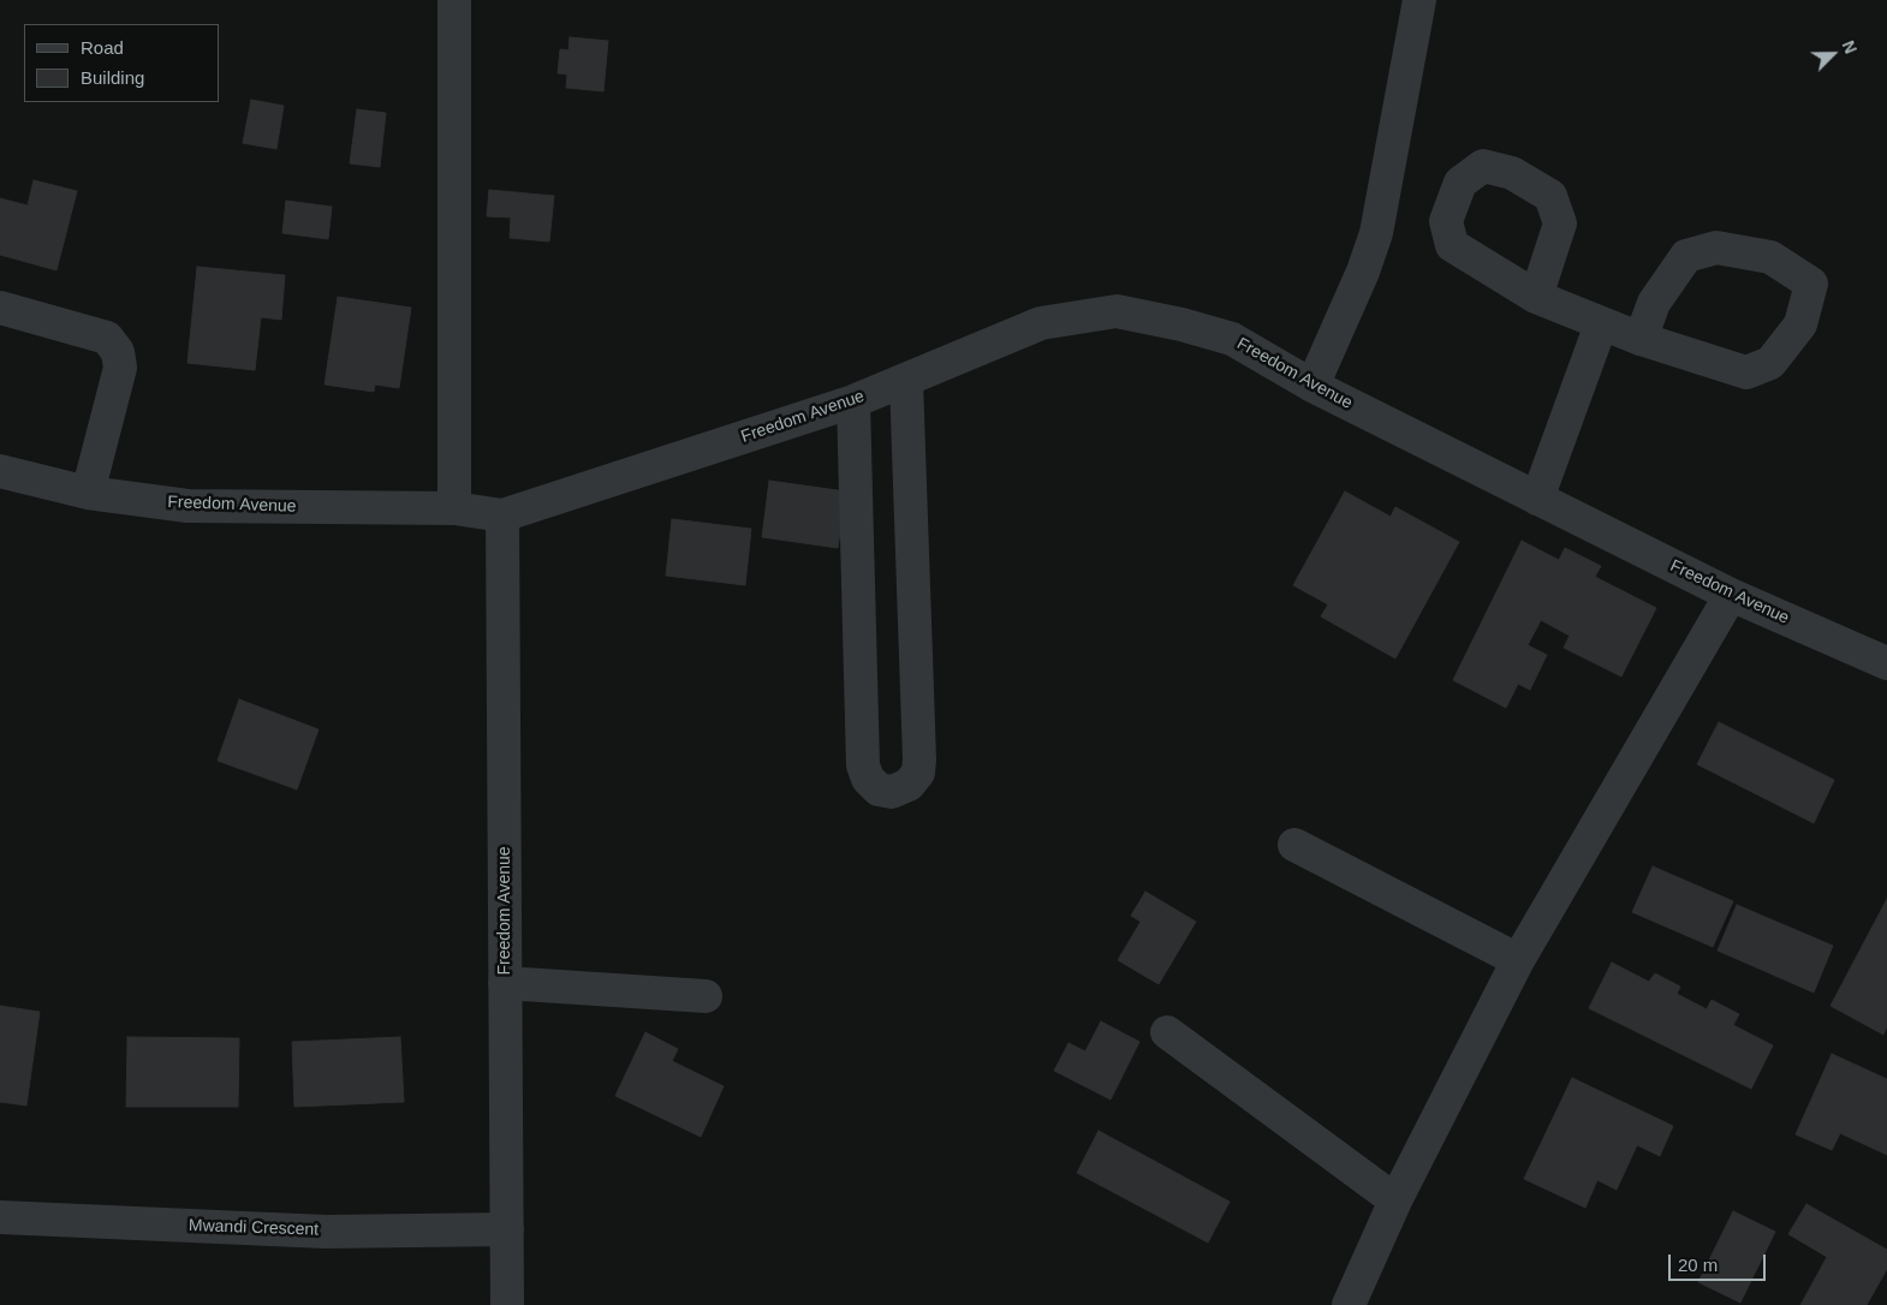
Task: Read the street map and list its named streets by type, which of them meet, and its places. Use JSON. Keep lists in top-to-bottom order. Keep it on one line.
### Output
{"streets":{"street":["Freedom Avenue","Mwandi Crescent"]},"crossings":[["Freedom Avenue","Mwandi Crescent"]],"legend":["Road","Building"],"scale_bar":"20 m","north":"top right"}
